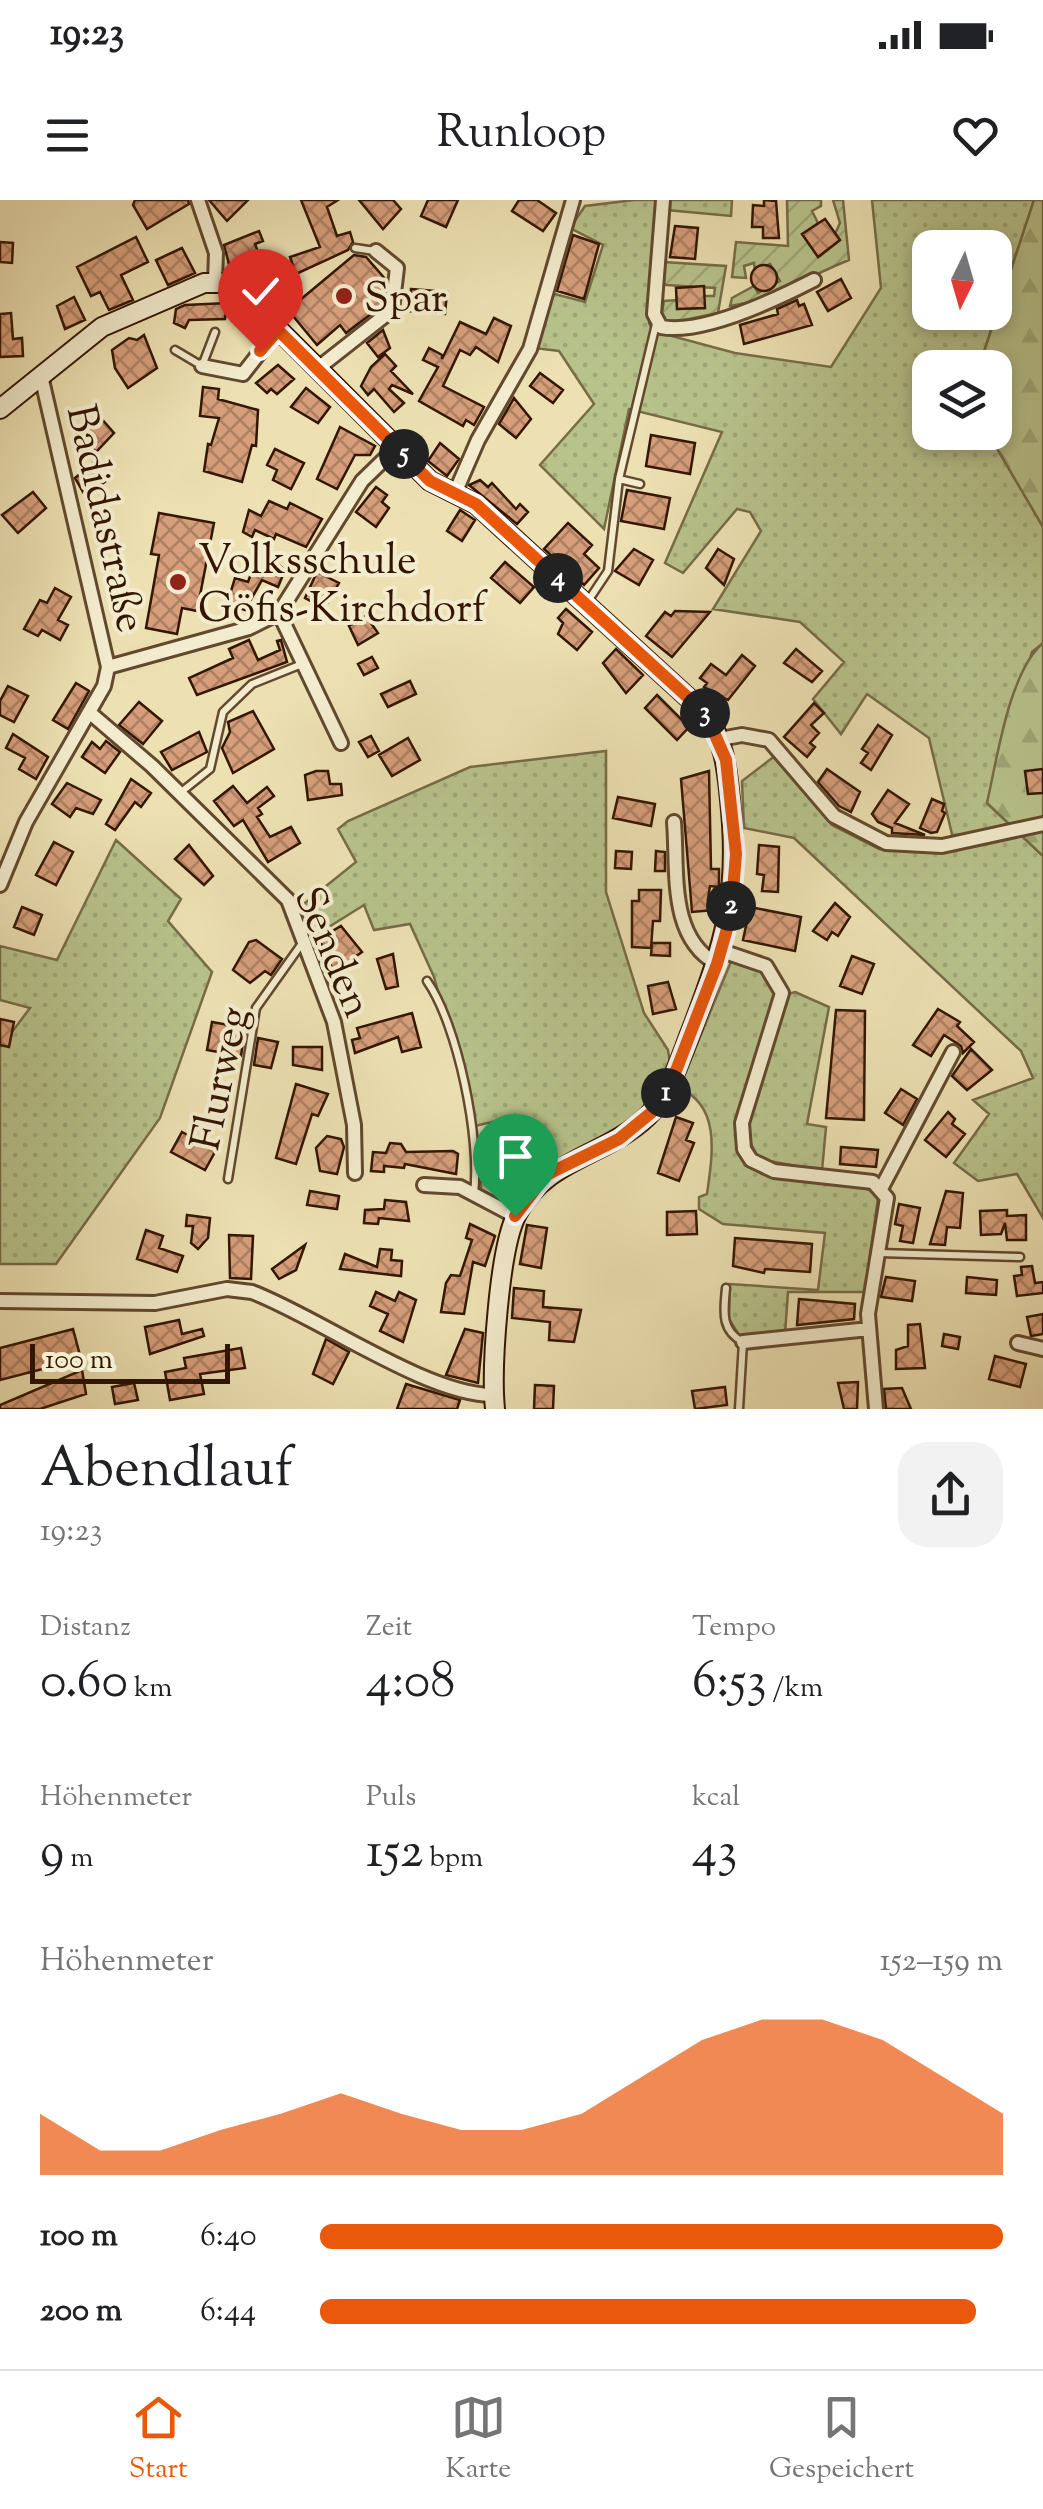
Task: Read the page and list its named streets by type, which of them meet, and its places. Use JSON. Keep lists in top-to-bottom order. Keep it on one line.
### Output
{"streets":{"street":["Badidastraße","Senden"],"lane":["Flurweg"]},"crossings":[["Badidastraße","Senden"],["Senden","Flurweg"]],"places":["Spar","Volksschule Göfis-Kirchdorf"],"scale_bar":"100 m","north":"bottom","page":{"status":"19:23","header":"Runloop","pins":["5","4","3","2","1"],"scale":"100 m","heading":["Abendlauf","19:23"],"stats":[["Distanz","0.60 km"],["Zeit","4:08"],["Tempo","6:53 /km"],["Höhenmeter","9 m"],["Puls","152 bpm"],["kcal","43"]],"chart":["Höhenmeter","152–159 m"],"list":[{"name":"100 m","note":"6:40"},{"name":"200 m","note":"6:44"}],"tabs":["Start","Karte","Gespeichert"]}}
